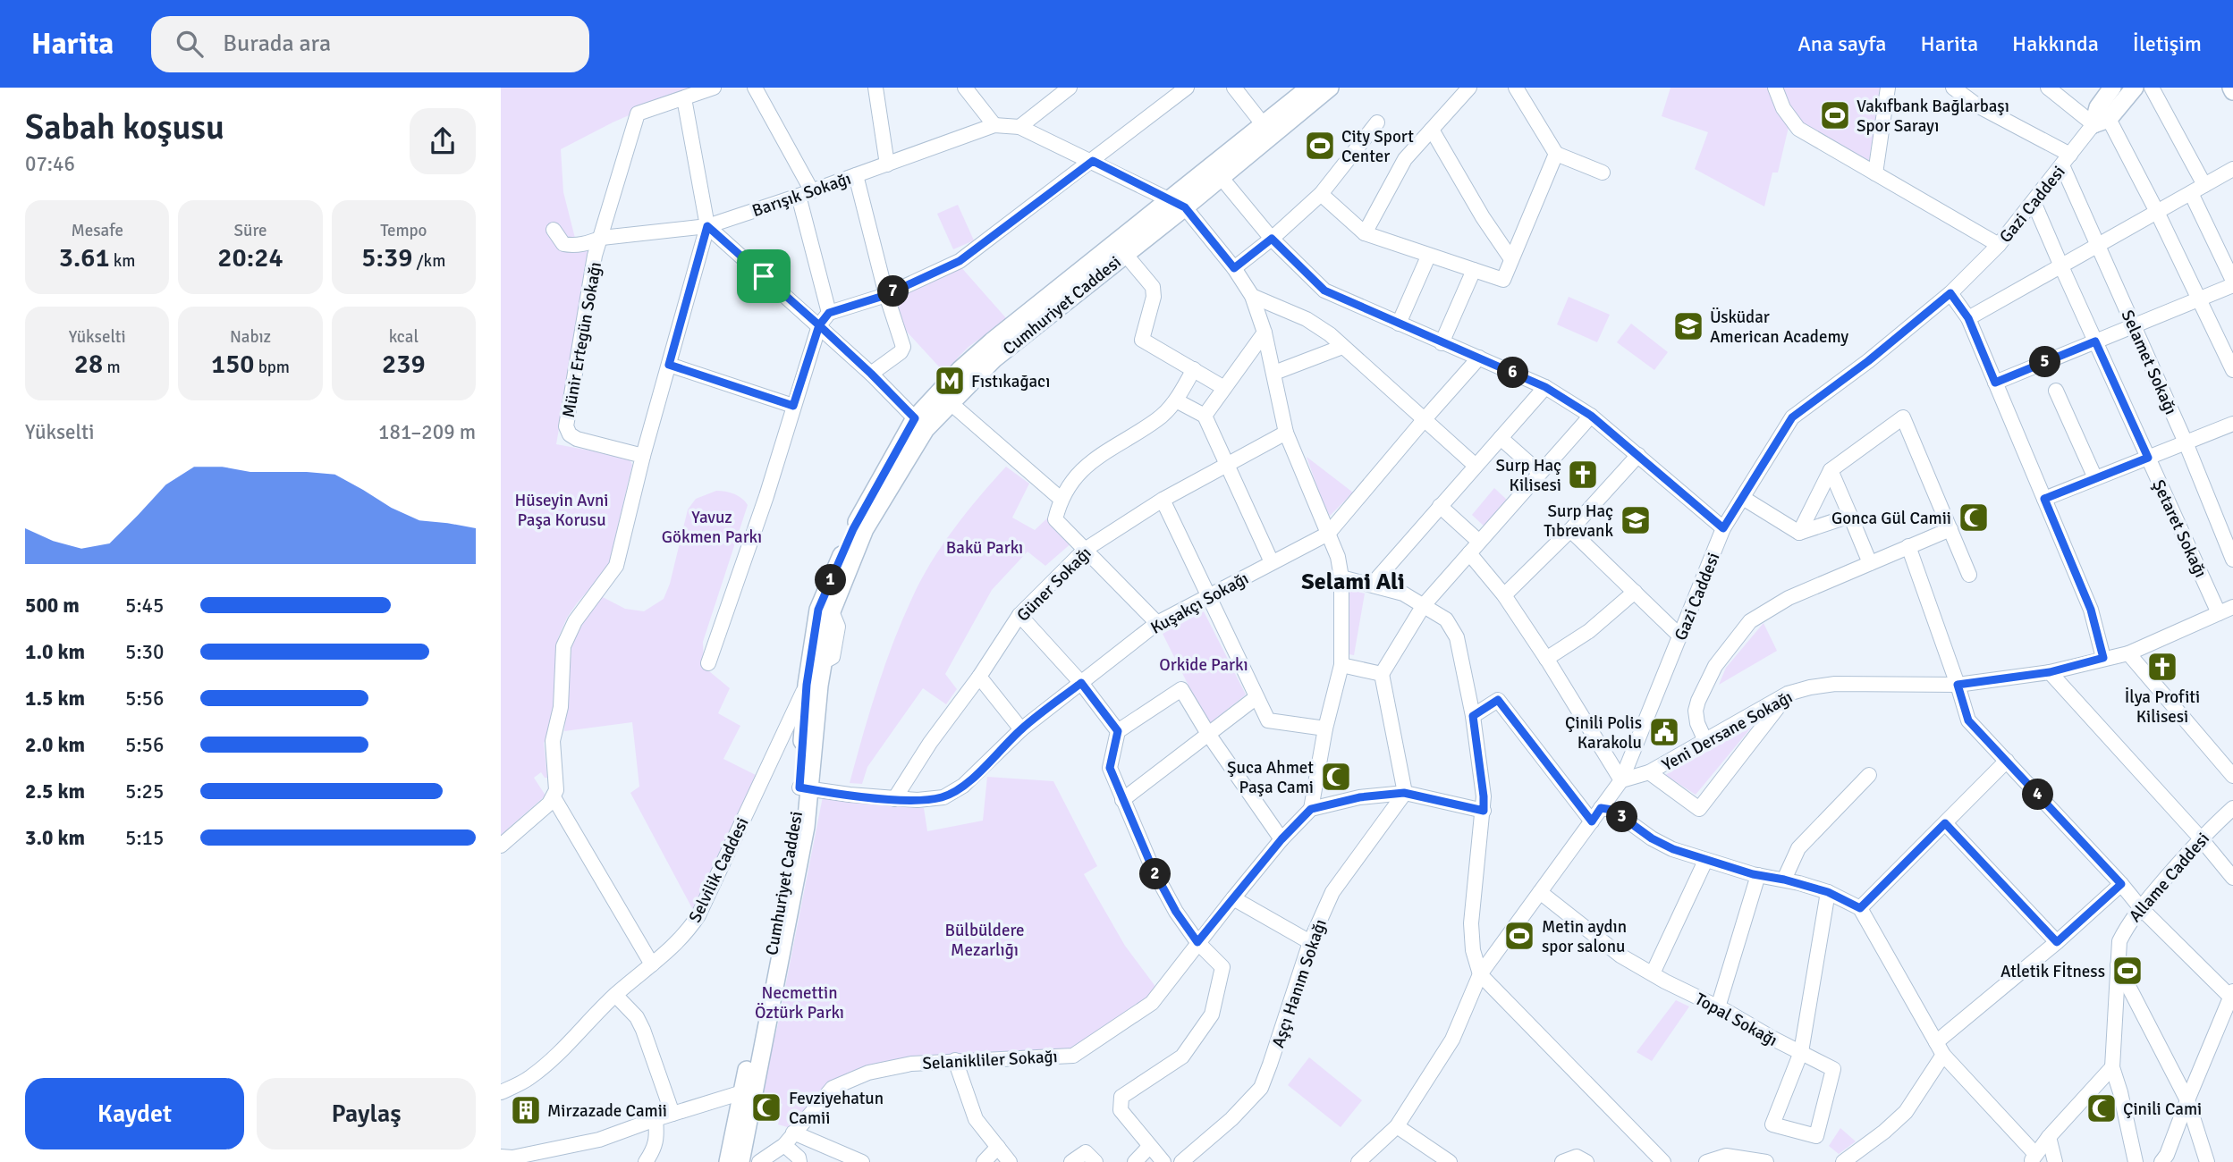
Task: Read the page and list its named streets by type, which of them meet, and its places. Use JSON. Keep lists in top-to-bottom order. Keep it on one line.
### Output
{"streets":{"main road":["Cumhuriyet Caddesi"],"street":["Barışık Sokağı","Gazi Caddesi","Münir Ertegün Sokağı","Selamet Sokağı","Şetaret Sokağı","Güner Sokağı","Kuşakçı Sokağı","Yeni Dersane Sokağı","Selvilik Caddesi","Allame Caddesi","Aşçı Hanım Sokağı","Topal Sokağı","Selanikliler Sokağı"]},"crossings":[["Barışık Sokağı","Münir Ertegün Sokağı"],["Gazi Caddesi","Selamet Sokağı"],["Gazi Caddesi","Şetaret Sokağı"],["Gazi Caddesi","Yeni Dersane Sokağı"],["Gazi Caddesi","Topal Sokağı"],["Cumhuriyet Caddesi","Selvilik Caddesi"],["Şetaret Sokağı","Yeni Dersane Sokağı"],["Güner Sokağı","Kuşakçı Sokağı"]],"districts":["Selami Ali"],"parks":["Hüseyin Avni Paşa Korusu","Yavuz Gökmen Parkı","Bakü Parkı","Orkide Parkı","Bülbüldere Mezarlığı","Necmettin Öztürk Parkı"],"places":{"sports":["Vakıfbank Bağlarbaşı Spor Sarayı","City Sport Center","Metin aydın spor salonu","Atletik Fİtness"],"school or university":["Üsküdar American Academy","Surp Haç Tıbrevank"],"metro station":["Fıstıkağacı"],"church":["Surp Haç Kilisesi","İlya Profiti Kilisesi"],"mosque":["Gonca Gül Camii","Şuca Ahmet Paşa Cami","Fevziyehatun Camii","Çinili Cami"],"public building":["Çinili Polis Karakolu"],"building":["Mirzazade Camii"]},"page":{"header":"Harita","search":"Burada ara","nav":["Ana sayfa","Harita","Hakkında","İletişim"],"heading":["Sabah koşusu","07:46"],"stats":[["Mesafe","3.61 km"],["Süre","20:24"],["Tempo","5:39 /km"],["Yükselti","28 m"],["Nabız","150 bpm"],["kcal","239"]],"pins":["7","5","6","1","4","3","2"],"chart":["Yükselti","181–209 m"],"list":[{"name":"500 m","note":"5:45"},{"name":"1.0 km","note":"5:30"},{"name":"1.5 km","note":"5:56"},{"name":"2.0 km","note":"5:56"},{"name":"2.5 km","note":"5:25"},{"name":"3.0 km","note":"5:15"}],"buttons":["Kaydet","Paylaş"]}}
